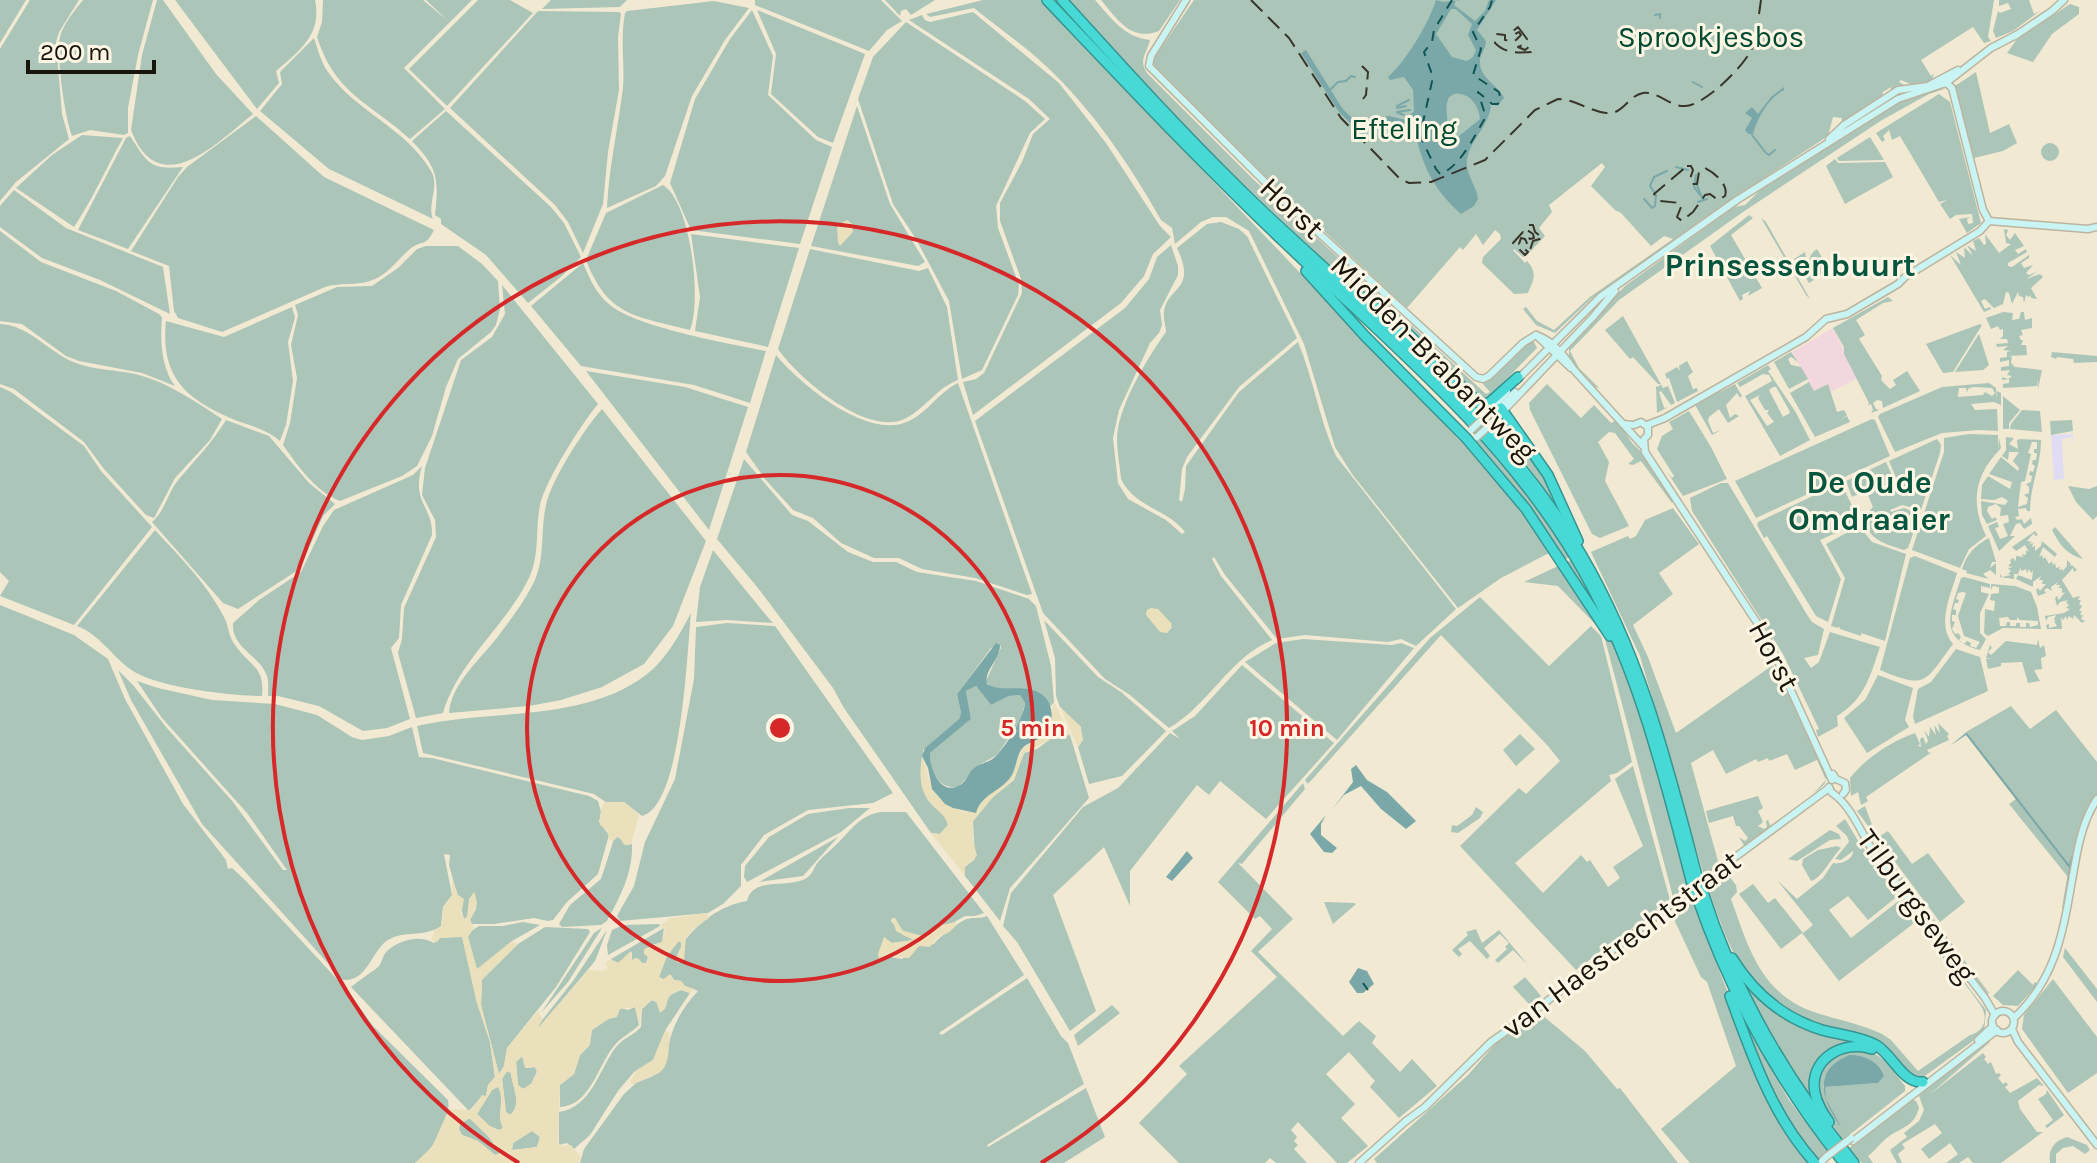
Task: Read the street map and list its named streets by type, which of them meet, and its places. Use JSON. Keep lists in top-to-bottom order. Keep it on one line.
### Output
{"streets":{"highway":["Midden-Brabantweg"],"street":["Horst","Tilburgseweg","van Haestrechtstraat"]},"crossings":[["Horst","Tilburgseweg"]],"districts":["Prinsessenbuurt","De Oude Omdraaier"],"parks":["Sprookjesbos","Efteling"],"scale_bar":"200 m","rings":["5 min","10 min"]}
